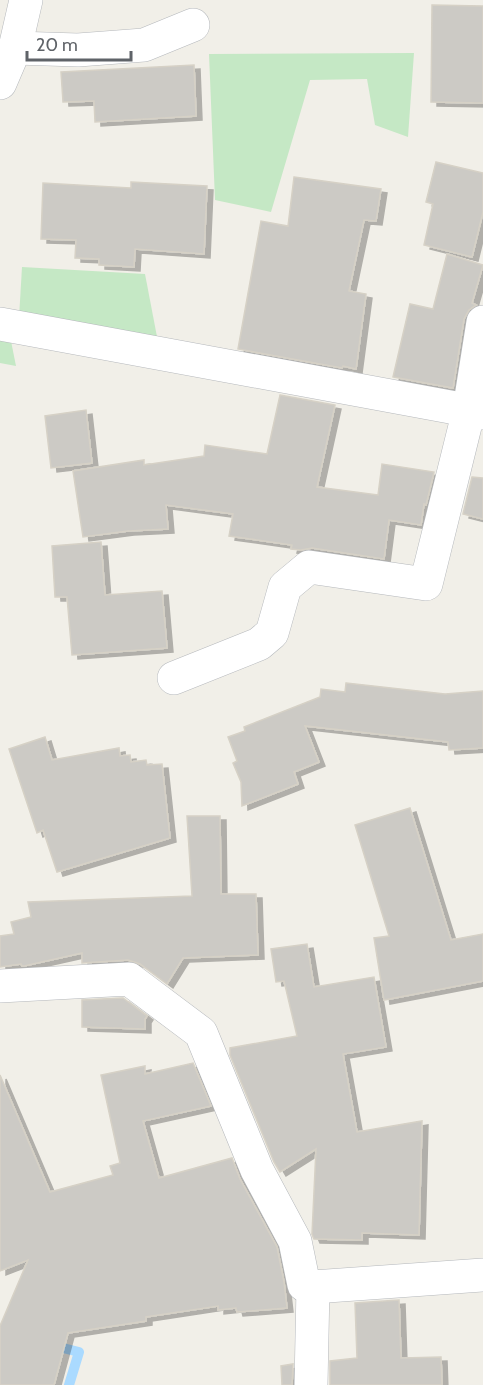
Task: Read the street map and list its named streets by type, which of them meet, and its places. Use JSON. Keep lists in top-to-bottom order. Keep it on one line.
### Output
{"scale_bar":"20 m"}
